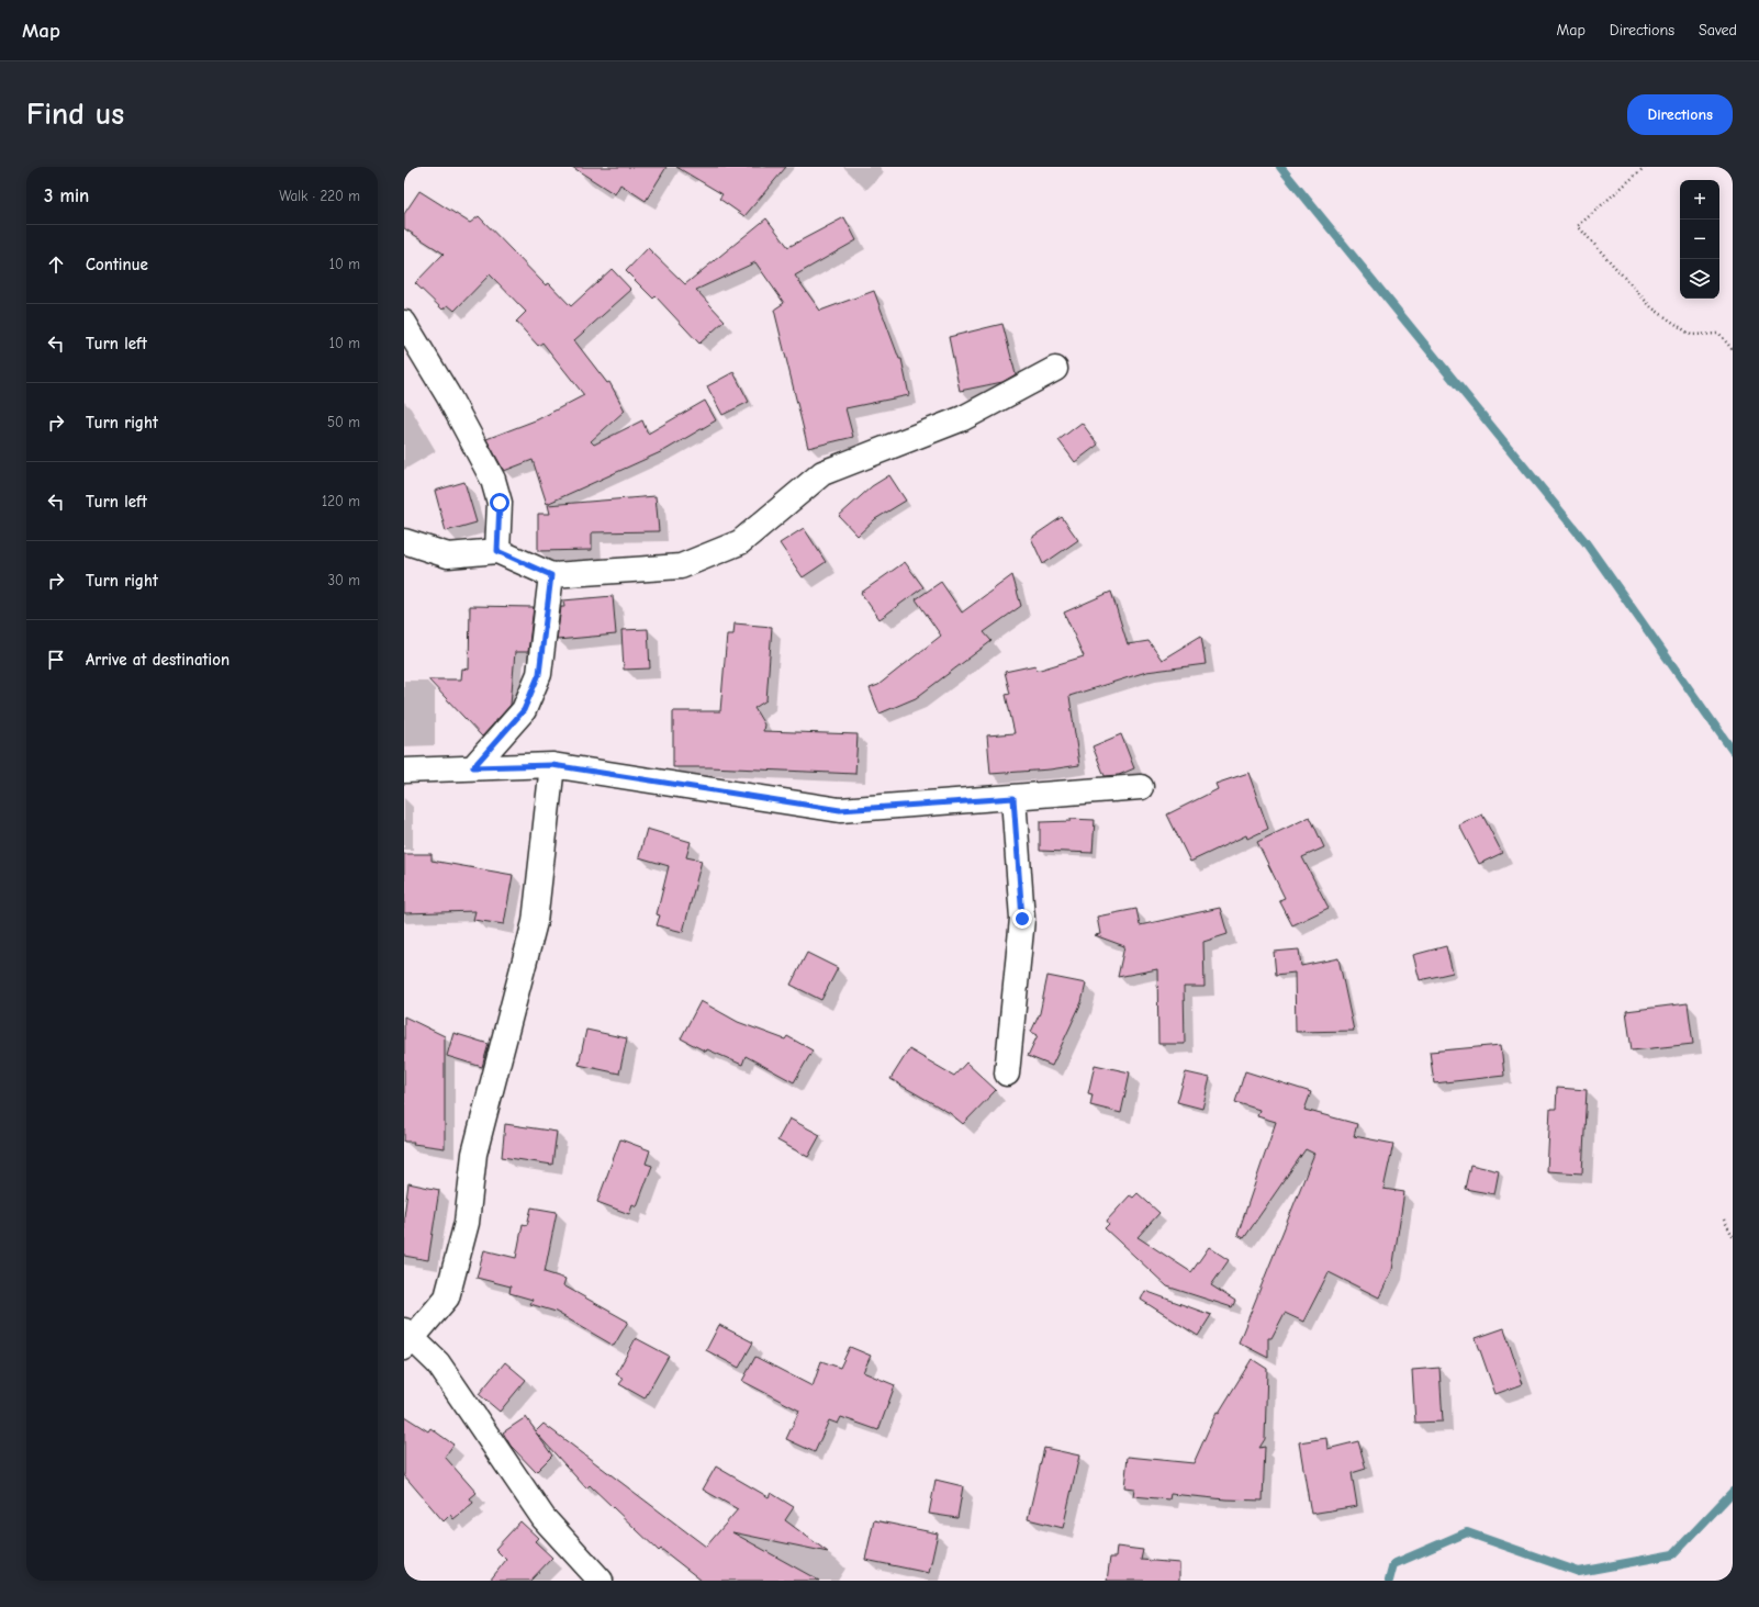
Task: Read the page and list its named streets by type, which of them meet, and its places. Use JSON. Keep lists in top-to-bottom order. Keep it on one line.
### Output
{"page":{"header":"Map","nav":["Map","Directions","Saved"],"buttons":"Directions","title":"Find us","heading":["3 min","Walk · 220 m"],"map_buttons":["+","−"],"list":[["Continue","10 m"],["Turn left","10 m"],["Turn right","50 m"],["Turn left","120 m"],["Turn right","30 m"],"Arrive at destination"]}}
